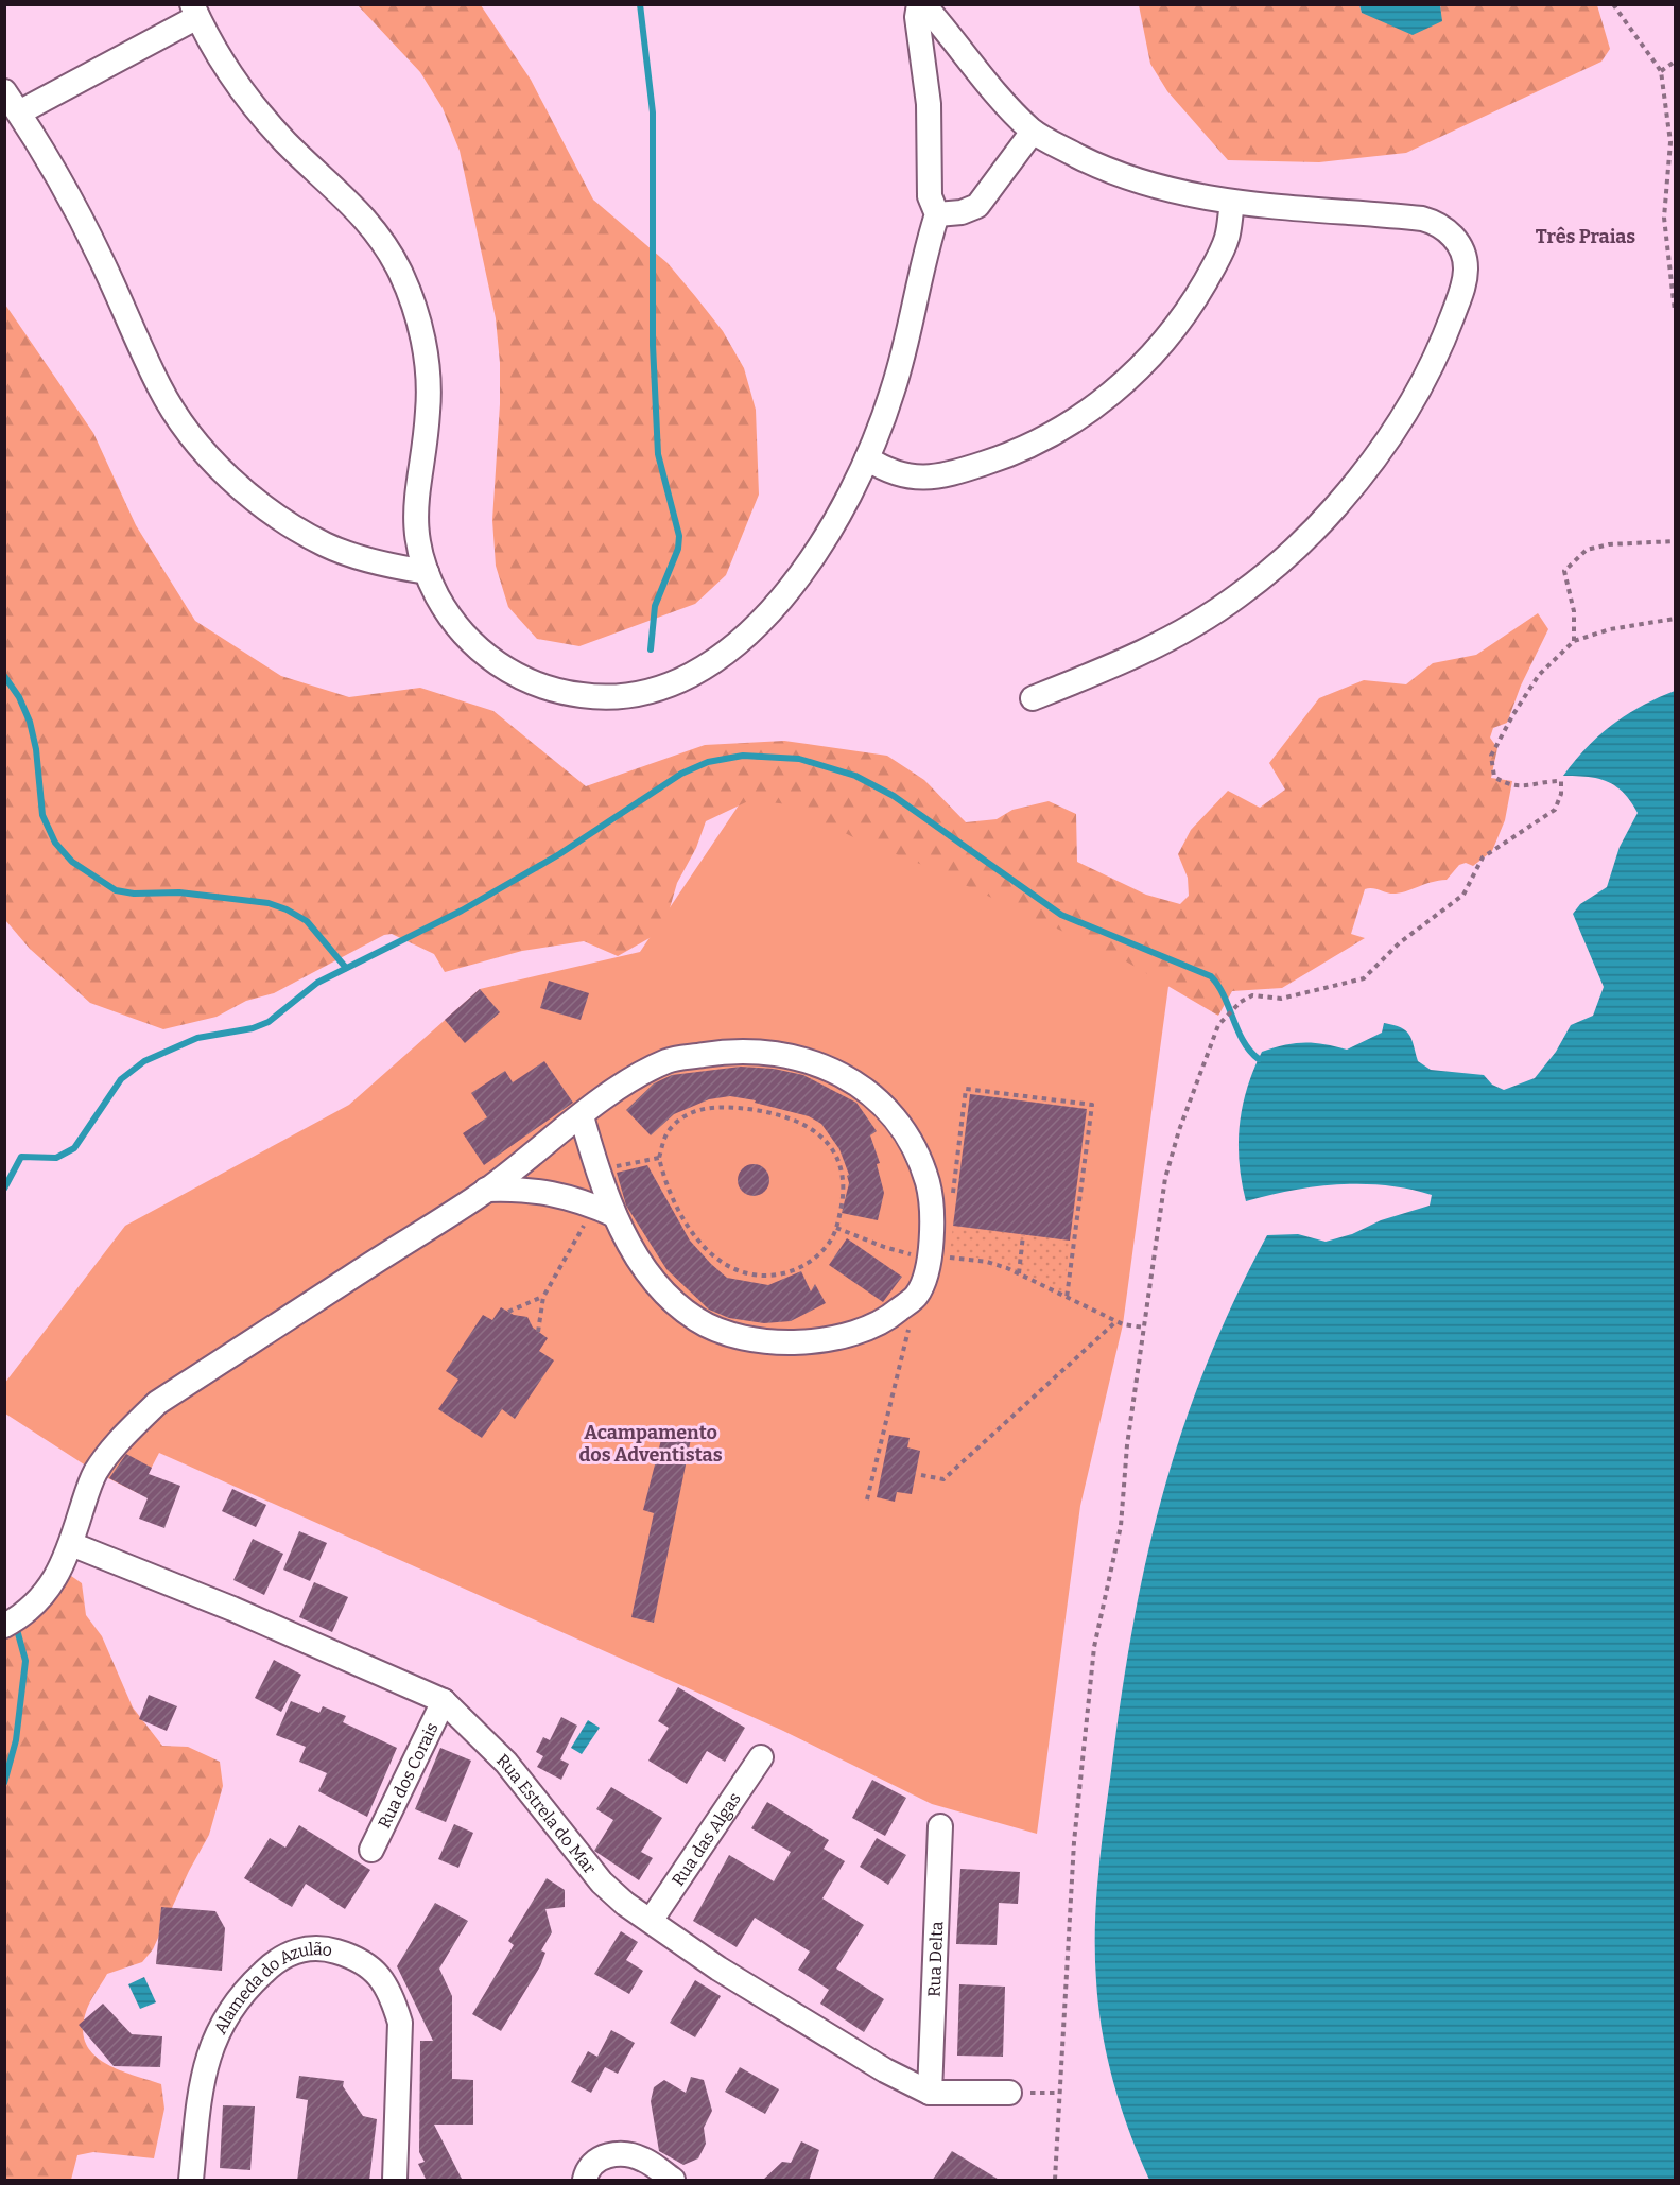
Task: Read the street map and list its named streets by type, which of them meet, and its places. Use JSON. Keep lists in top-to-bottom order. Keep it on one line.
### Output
{"streets":{"street":["Rua dos Corais","Rua Estrela do Mar","Rua das Algas","Rua Delta","Alameda do Azulão"]},"crossings":[["Rua dos Corais","Rua Estrela do Mar"],["Rua Estrela do Mar","Rua das Algas"],["Rua Estrela do Mar","Rua Delta"]],"districts":["Três Praias","Acampamento dos Adventistas"]}
